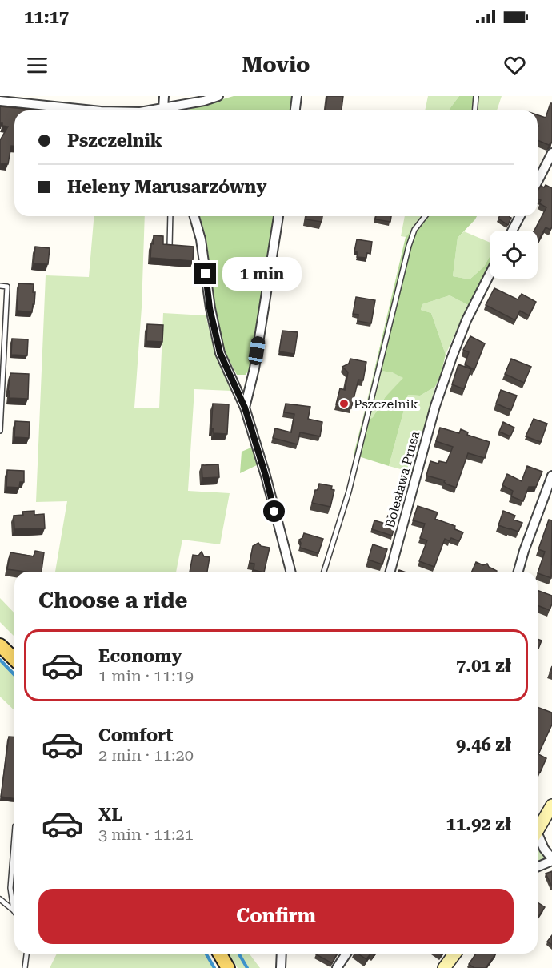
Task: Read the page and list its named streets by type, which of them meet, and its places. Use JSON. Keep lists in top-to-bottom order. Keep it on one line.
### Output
{"streets":{"street":["Bolesława Prusa"]},"places":["Pszczelnik"],"page":{"status":"11:17","header":"Movio","banner":["Pszczelnik","Heleny Marusarzówny"],"bubble":"1 min","heading":"Choose a ride","list":[{"name":"Economy","note":"1 min · 11:19","value":"7.01 zł"},{"name":"Comfort","note":"2 min · 11:20","value":"9.46 zł"},{"name":"XL","note":"3 min · 11:21","value":"11.92 zł"}],"buttons":"Confirm"}}
